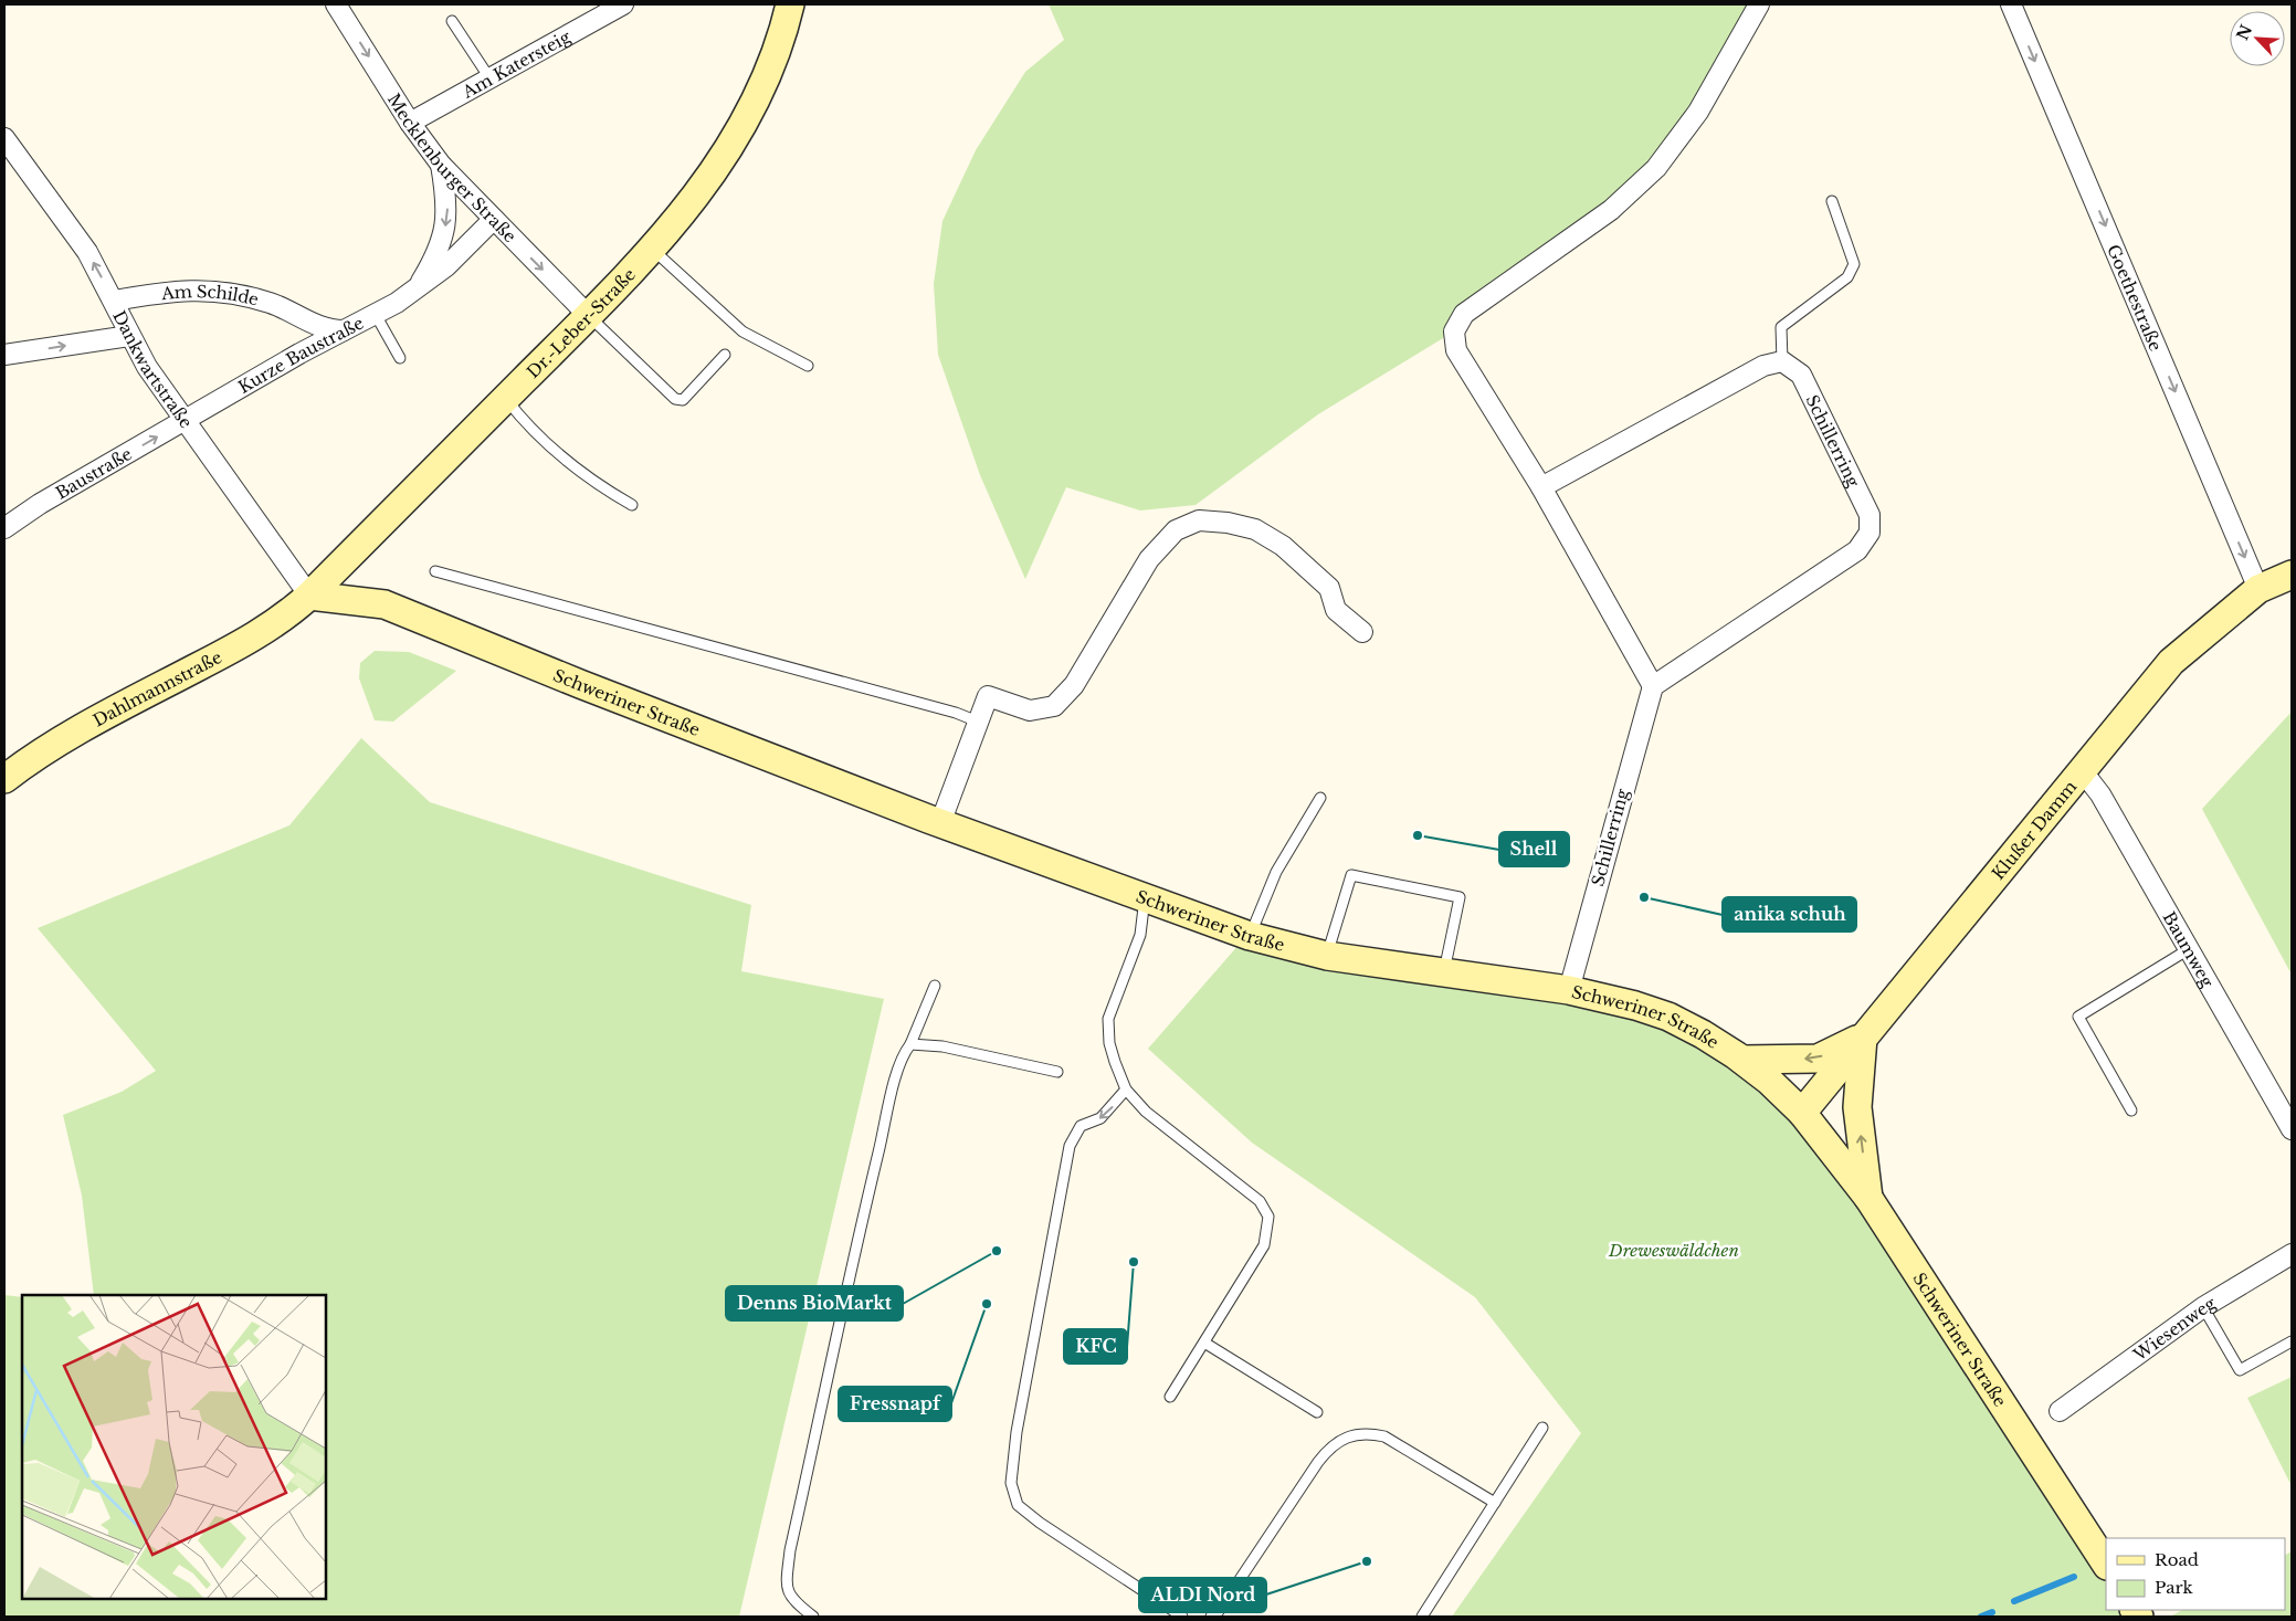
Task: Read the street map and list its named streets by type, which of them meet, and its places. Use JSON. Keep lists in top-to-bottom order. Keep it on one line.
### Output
{"streets":{"main road":["Dr.-Leber-Straße","Dahlmannstraße","Schweriner Straße","Klußer Damm"],"street":["Am Katersteig","Mecklenburger Straße","Am Schilde","Goethestraße","Kurze Baustraße","Dankwartstraße","Schillerring","Baustraße","Baumweg","Wiesenweg"]},"crossings":[["Am Katersteig","Mecklenburger Straße"],["Mecklenburger Straße","Dr.-Leber-Straße"],["Mecklenburger Straße","Kurze Baustraße"],["Am Schilde","Kurze Baustraße"],["Am Schilde","Dankwartstraße"],["Goethestraße","Klußer Damm"],["Dr.-Leber-Straße","Dankwartstraße"],["Dr.-Leber-Straße","Dahlmannstraße"],["Dr.-Leber-Straße","Schweriner Straße"],["Kurze Baustraße","Dankwartstraße"],["Kurze Baustraße","Baustraße"],["Dankwartstraße","Baustraße"],["Dankwartstraße","Dahlmannstraße"],["Dankwartstraße","Schweriner Straße"],["Schillerring","Schweriner Straße"],["Dahlmannstraße","Schweriner Straße"],["Schweriner Straße","Klußer Damm"],["Klußer Damm","Baumweg"]],"one_way":["Mecklenburger Straße","Goethestraße","Dankwartstraße"],"parks":["Dreweswäldchen"],"places":["Shell","anika schuh","Denns BioMarkt","KFC","Fressnapf","ALDI Nord"],"legend":["Road","Park"],"north":"top left"}
